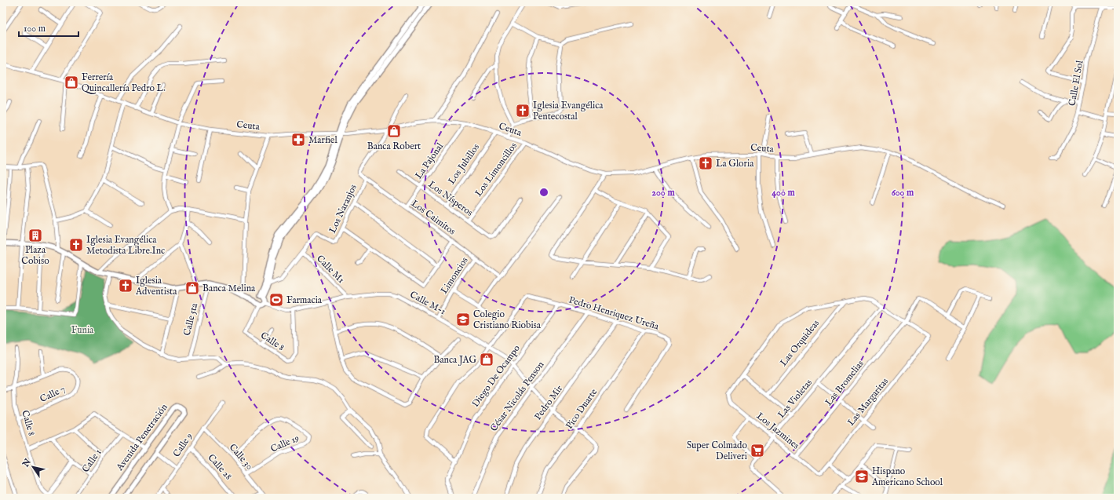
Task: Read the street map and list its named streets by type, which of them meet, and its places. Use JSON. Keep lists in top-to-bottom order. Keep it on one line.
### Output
{"streets":{"street":["Calle El Sol","Ceuta","La Pajonal","Los Jubillos","Los Limoncillos","Los Nísperos","Los Naranjos","Los Caimitos","Calle M1","Limoncios","Calle M-1","Pedro Henriquez Ureña","Calle 5ta","Calle 8","Las Orquideas","Diego De Ocampo","Las Bromelias","Calle 7","César Nicolás Penson","Las Violetas","Las Margaritas","Pedro Mir","Pico Duarte","Los Jazmines","Avenida Penetración","Calle 19","Calle 9","Calle 30","Calle 1","Calle 28"]},"crossings":[["Ceuta","La Pajonal"],["Ceuta","Los Jubillos"],["Ceuta","Los Limoncillos"],["Ceuta","Los Caimitos"],["La Pajonal","Los Nísperos"],["La Pajonal","Los Caimitos"],["Los Jubillos","Los Nísperos"],["Los Limoncillos","Los Nísperos"],["Los Naranjos","Los Caimitos"],["Los Naranjos","Calle M1"],["Los Caimitos","Limoncios"],["Calle M1","Calle M-1"],["Limoncios","Calle M-1"],["Calle M-1","Pedro Henriquez Ureña"],["Calle M-1","Calle 8"],["Calle M-1","Diego De Ocampo"],["Calle M-1","César Nicolás Penson"],["Calle M-1","Pedro Mir"],["Calle M-1","Pico Duarte"],["Pedro Henriquez Ureña","Diego De Ocampo"],["Pedro Henriquez Ureña","César Nicolás Penson"],["Pedro Henriquez Ureña","Pedro Mir"],["Pedro Henriquez Ureña","Pico Duarte"],["Calle 8","Calle 7"],["Las Bromelias","Las Margaritas"],["Las Bromelias","Los Jazmines"],["Las Violetas","Los Jazmines"],["Las Margaritas","Los Jazmines"],["Calle 19","Calle 30"],["Calle 9","Calle 30"],["Calle 9","Calle 28"]],"parks":["Funia"],"places":{"shop":["Ferrería Quincallería Pedro L.","Banca Robert","Banca Melina","Banca JAG"],"church":["Iglesia Evangélica Pentecostal","La Gloria","Iglesia Evangélica Metodista Libre.Inc","Iglesia Adventista"],"pharmacy":["Marfiel"],"building":["Plaza Cobiso"],"sports":["Farmacia"],"school or university":["Colegio Cristiano Riobisa","Hispano Americano School"],"supermarket":["Super Colmado Deliveri"]},"scale_bar":"100 m","north":"top left","rings":["200 m","400 m","600 m"]}
